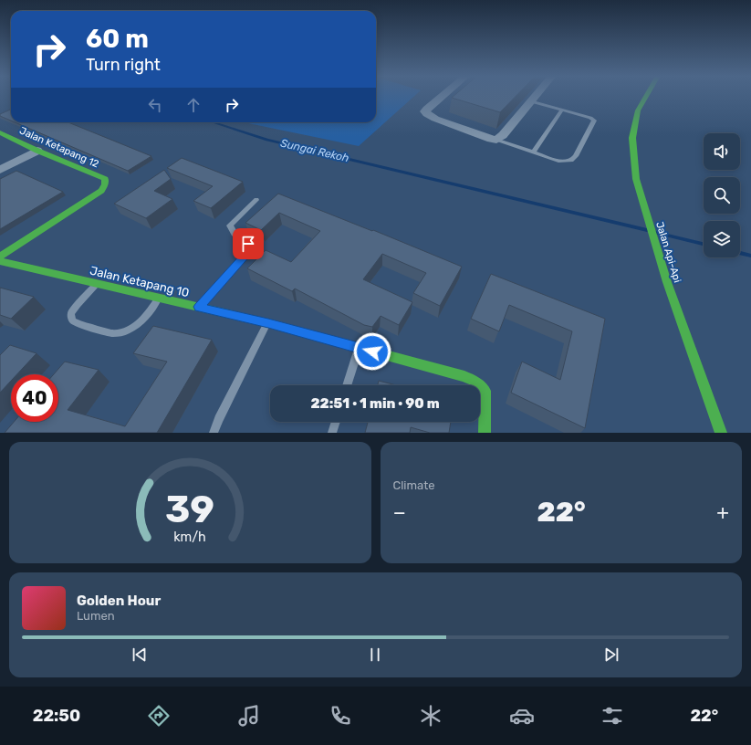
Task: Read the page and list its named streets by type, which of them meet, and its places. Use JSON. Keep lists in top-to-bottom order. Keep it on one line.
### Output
{"streets":{"street":["Jalan Ketapang 12","Jalan Api-Api","Jalan Ketapang 10"]},"water":["Sungai Rekoh"],"page":{"turn":["60 m","Turn right"],"limit":"40","trip":"22:51 · 1 min · 90 m","tile":"Climate","heat":["−","22°","+"],"song":["Golden Hour","Lumen"],"tabs":["22:50","22°"],"gauge":["39","km/h"]}}
